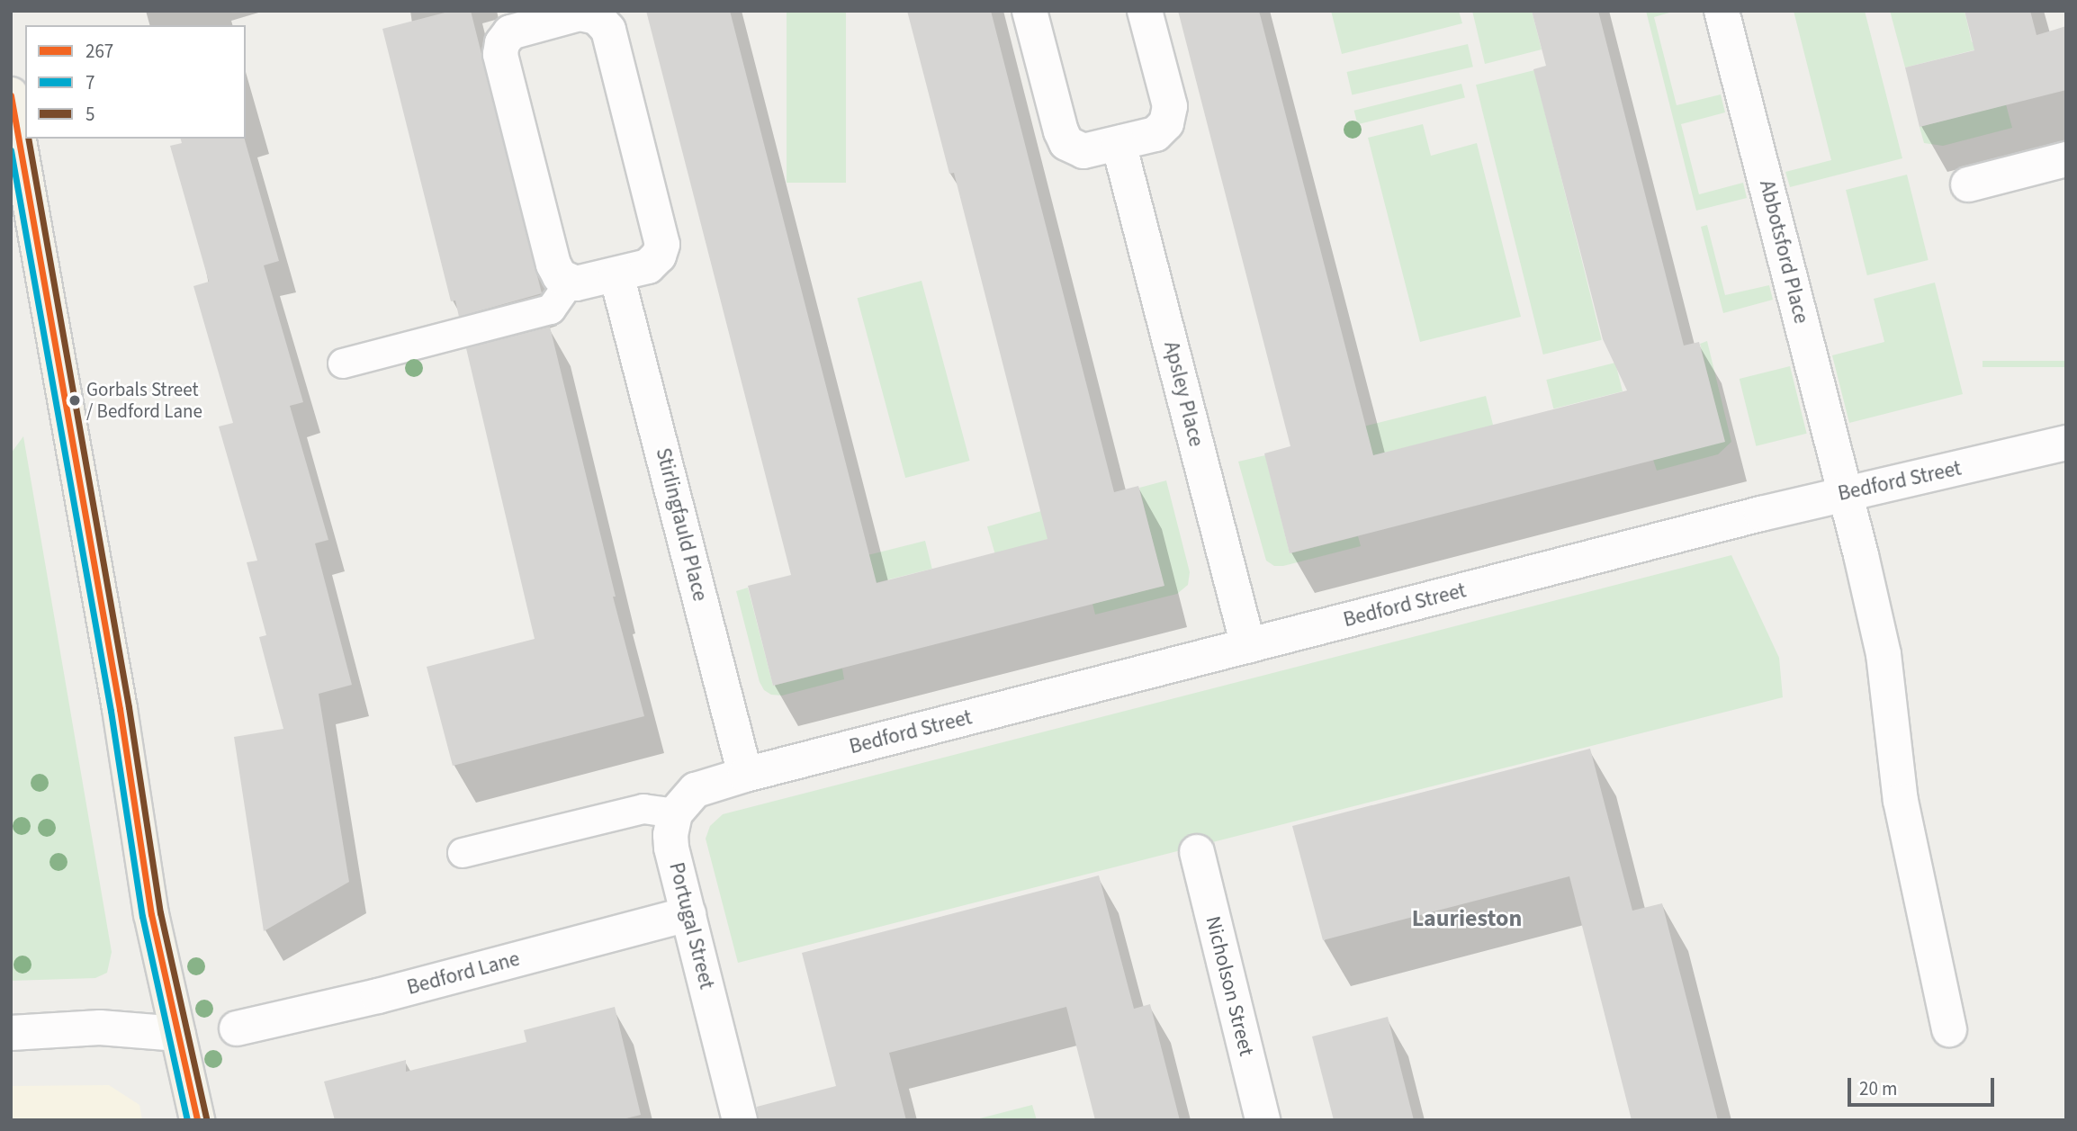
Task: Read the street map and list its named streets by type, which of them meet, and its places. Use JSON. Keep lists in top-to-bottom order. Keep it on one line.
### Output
{"streets":{"street":["Abbotsford Place","Apsley Place","Bedford Street","Stirlingfauld Place","Portugal Street","Bedford Lane","Nicholson Street"]},"crossings":[["Abbotsford Place","Bedford Street"],["Apsley Place","Bedford Street"],["Bedford Street","Stirlingfauld Place"],["Portugal Street","Bedford Lane"]],"districts":["Laurieston"],"places":["Gorbals Street / Bedford Lane"],"lines":["transit line 267","transit line 5","transit line 7"],"legend":["267","7","5"],"scale_bar":"20 m"}
